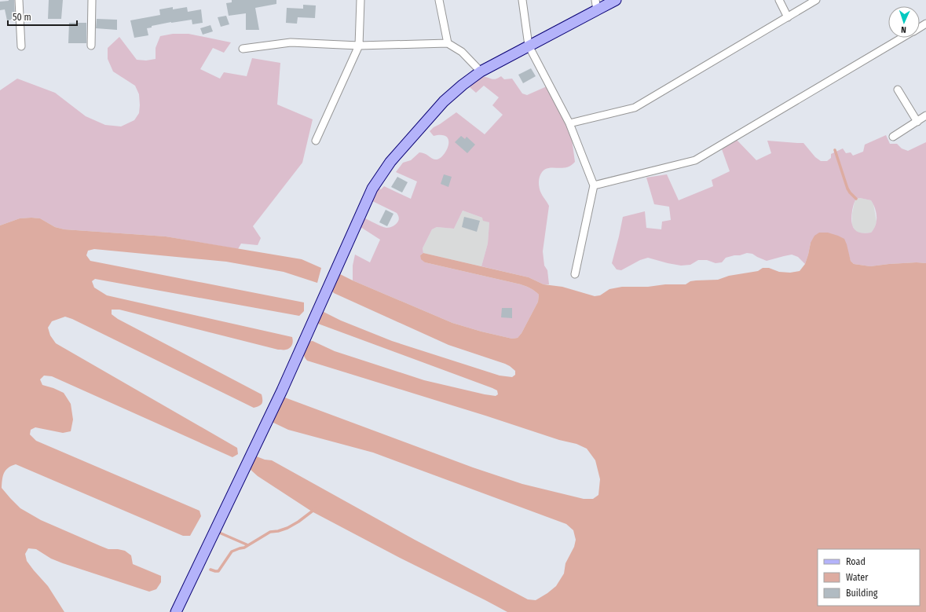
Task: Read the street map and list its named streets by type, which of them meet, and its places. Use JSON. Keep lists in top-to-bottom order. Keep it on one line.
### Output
{"legend":["Road","Water","Building"],"scale_bar":"50 m","north":"bottom"}
